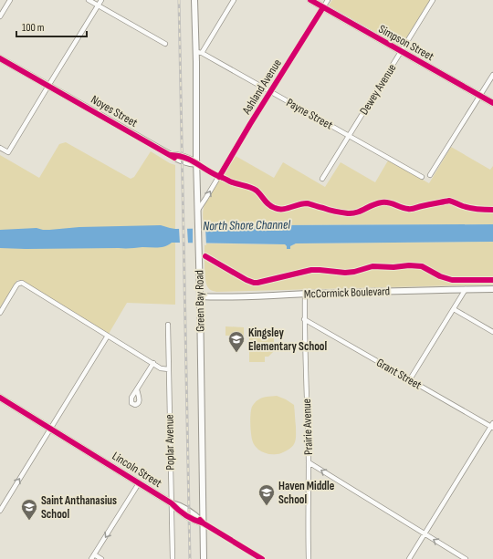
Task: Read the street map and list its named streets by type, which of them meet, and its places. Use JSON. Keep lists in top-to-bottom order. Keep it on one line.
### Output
{"streets":{"main road":["Simpson Street","Noyes Street","McCormick Boulevard","Green Bay Road","Lincoln Street"],"street":["Ashland Avenue","Dewey Avenue","Payne Street","Grant Street","Prairie Avenue","Poplar Avenue"]},"crossings":[["Simpson Street","Ashland Avenue"],["Simpson Street","Dewey Avenue"],["Ashland Avenue","Noyes Street"],["Ashland Avenue","Payne Street"],["Ashland Avenue","Green Bay Road"],["Dewey Avenue","Payne Street"],["Noyes Street","Green Bay Road"],["Payne Street","Green Bay Road"],["McCormick Boulevard","Green Bay Road"],["McCormick Boulevard","Prairie Avenue"],["Green Bay Road","Lincoln Street"],["Grant Street","Prairie Avenue"],["Poplar Avenue","Lincoln Street"]],"water":["North Shore Channel"],"places":{"school or university":["Kingsley Elementary School","Haven Middle School","Saint Anthanasius School"]},"scale_bar":"100 m"}
